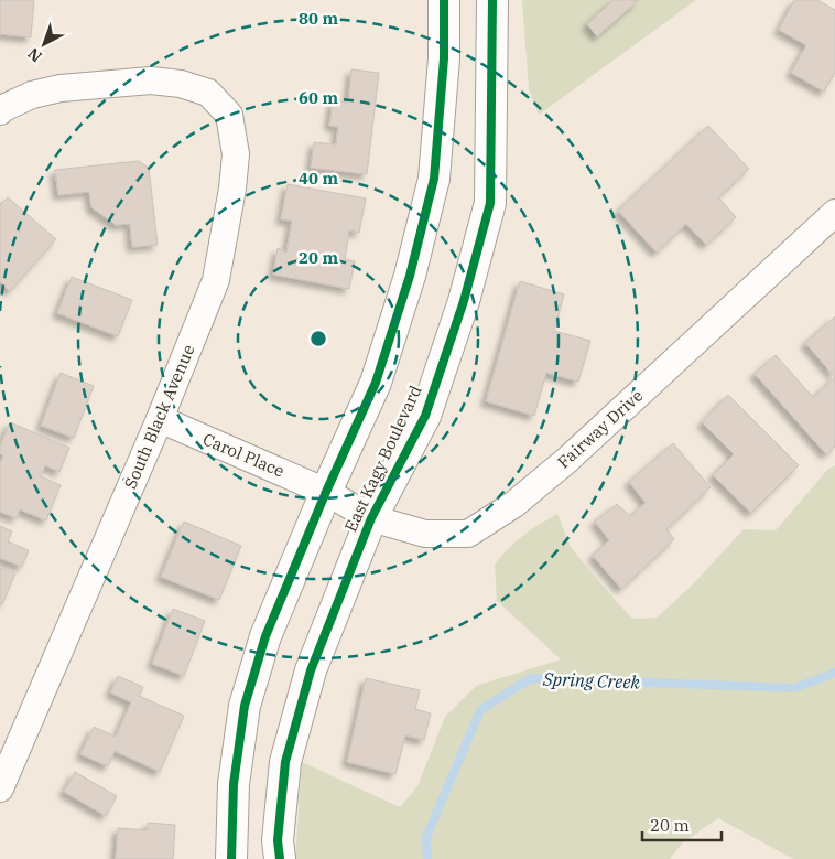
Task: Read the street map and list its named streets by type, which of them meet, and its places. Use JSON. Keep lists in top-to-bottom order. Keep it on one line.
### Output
{"streets":{"main road":["East Kagy Boulevard"],"street":["South Black Avenue","Fairway Drive","Carol Place"]},"crossings":[["South Black Avenue","Carol Place"],["Fairway Drive","Carol Place"],["Fairway Drive","East Kagy Boulevard"]],"water":["Spring Creek"],"scale_bar":"20 m","north":"bottom left","rings":["80 m","60 m","40 m","20 m"]}
